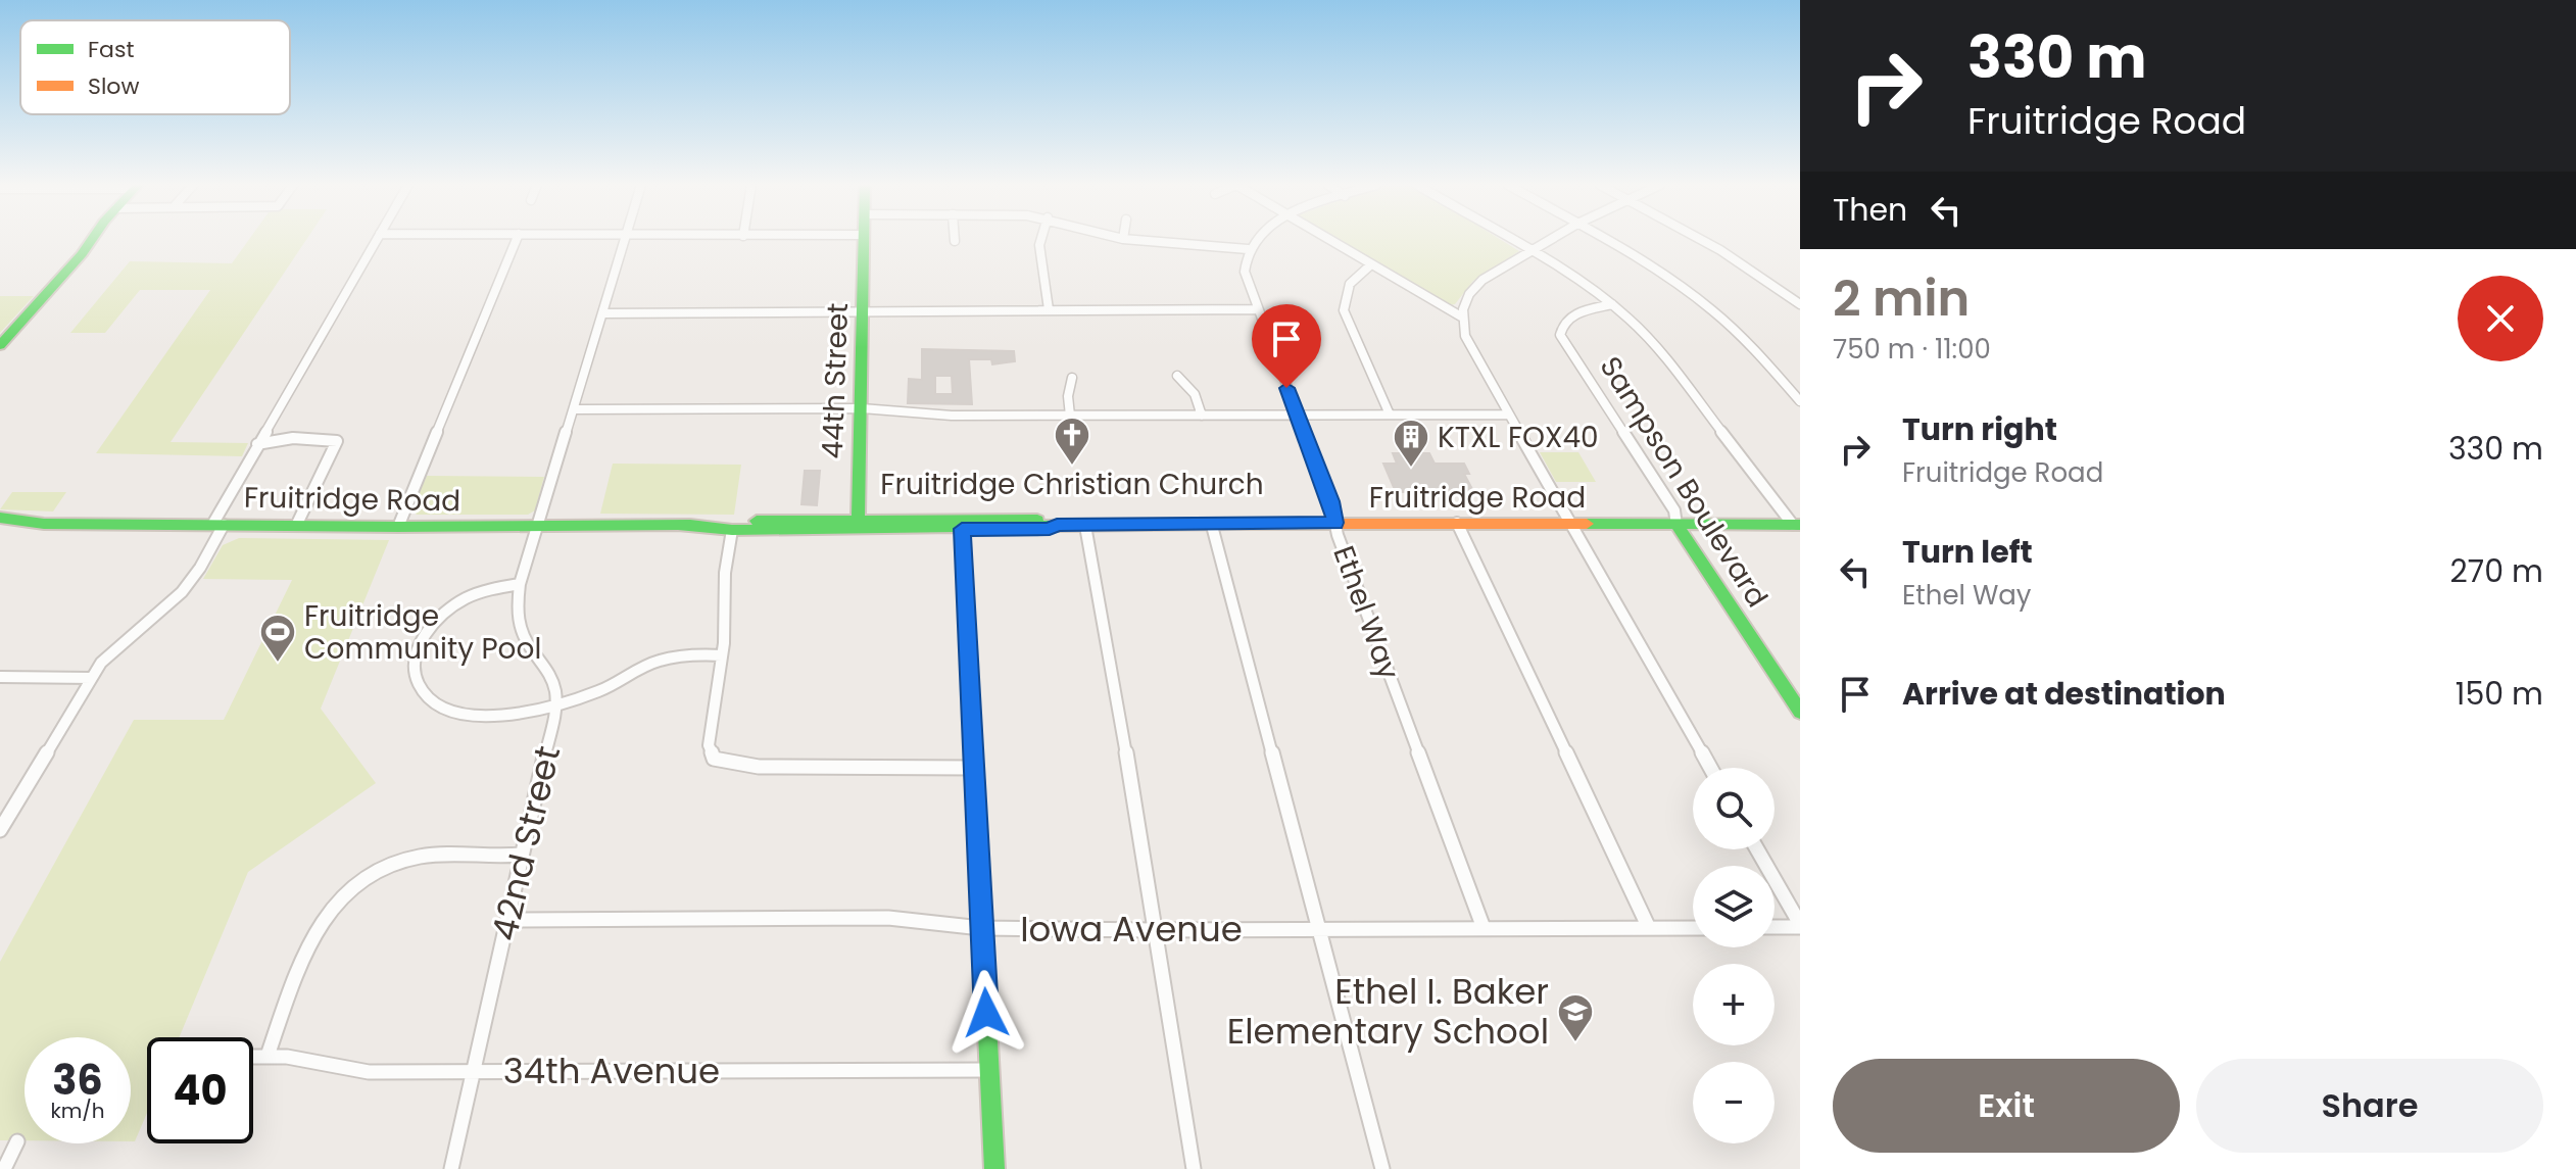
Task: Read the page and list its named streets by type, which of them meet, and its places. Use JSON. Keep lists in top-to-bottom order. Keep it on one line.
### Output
{"streets":{"main road":["44th Street","Sampson Boulevard","Fruitridge Road"],"street":["Ethel Way","42nd Street","Iowa Avenue","34th Avenue"]},"crossings":[["44th Street","Fruitridge Road"],["Sampson Boulevard","Fruitridge Road"],["Fruitridge Road","Ethel Way"],["Fruitridge Road","42nd Street"],["Ethel Way","Iowa Avenue"],["42nd Street","Iowa Avenue"],["42nd Street","34th Avenue"]],"places":{"church":["Fruitridge Christian Church"],"building":["KTXL FOX40"],"sports":["Fruitridge Community Pool"],"school or university":["Ethel I. Baker Elementary School"]},"legend":["Fast","Slow"],"page":{"turn":["330 m","Fruitridge Road"],"then":"Then","heading":["2 min","750 m · 11:00"],"list":[{"name":"Turn right","note":"Fruitridge Road","value":"330 m"},{"name":"Turn left","note":"Ethel Way","value":"270 m"},{"name":"Arrive at destination","value":"150 m"}],"map_buttons":["+","−"],"speed":"36 km/h","limit":"40","buttons":["Exit","Share"]}}
